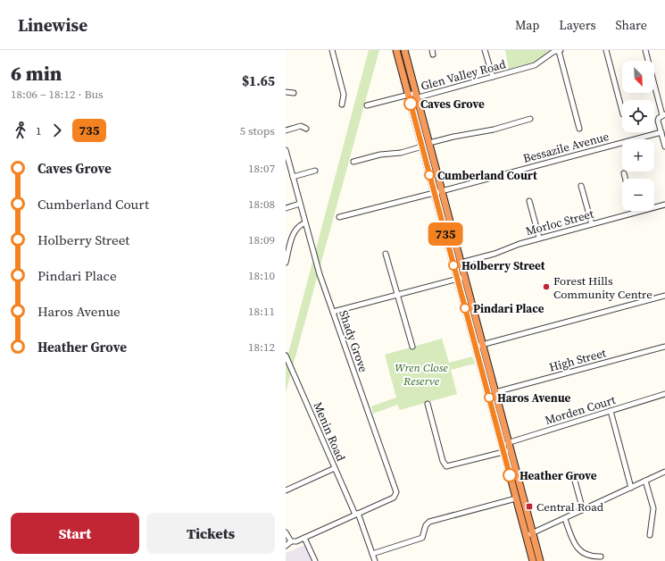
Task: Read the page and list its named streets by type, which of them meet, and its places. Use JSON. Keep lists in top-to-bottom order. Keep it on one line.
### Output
{"streets":{"street":["Glen Valley Road","Bessazile Avenue","Morloc Street","Shady Grove","High Street","Morden Court","Menin Road"]},"crossings":[["Shady Grove","Menin Road"]],"parks":["Wren Close Reserve"],"places":{"other":["Caves Grove","Cumberland Court","Holberry Street","Forest Hills Community Centre","Pindari Place","Haros Avenue","Heather Grove"],"transit":["Central Road"]},"lines":["bus line 735"],"north":"bottom right","page":{"header":"Linewise","nav":["Map","Layers","Share"],"heading":["6 min","18:06 – 18:12 · Bus","$1.65"],"on_map":"735","map_buttons":["+","−"],"legs":["1","735","5 stops"],"list":[{"name":"Caves Grove","value":"18:07"},{"name":"Cumberland Court","value":"18:08"},{"name":"Holberry Street","value":"18:09"},{"name":"Pindari Place","value":"18:10"},{"name":"Haros Avenue","value":"18:11"},{"name":"Heather Grove","value":"18:12"}],"buttons":["Start","Tickets"]}}
